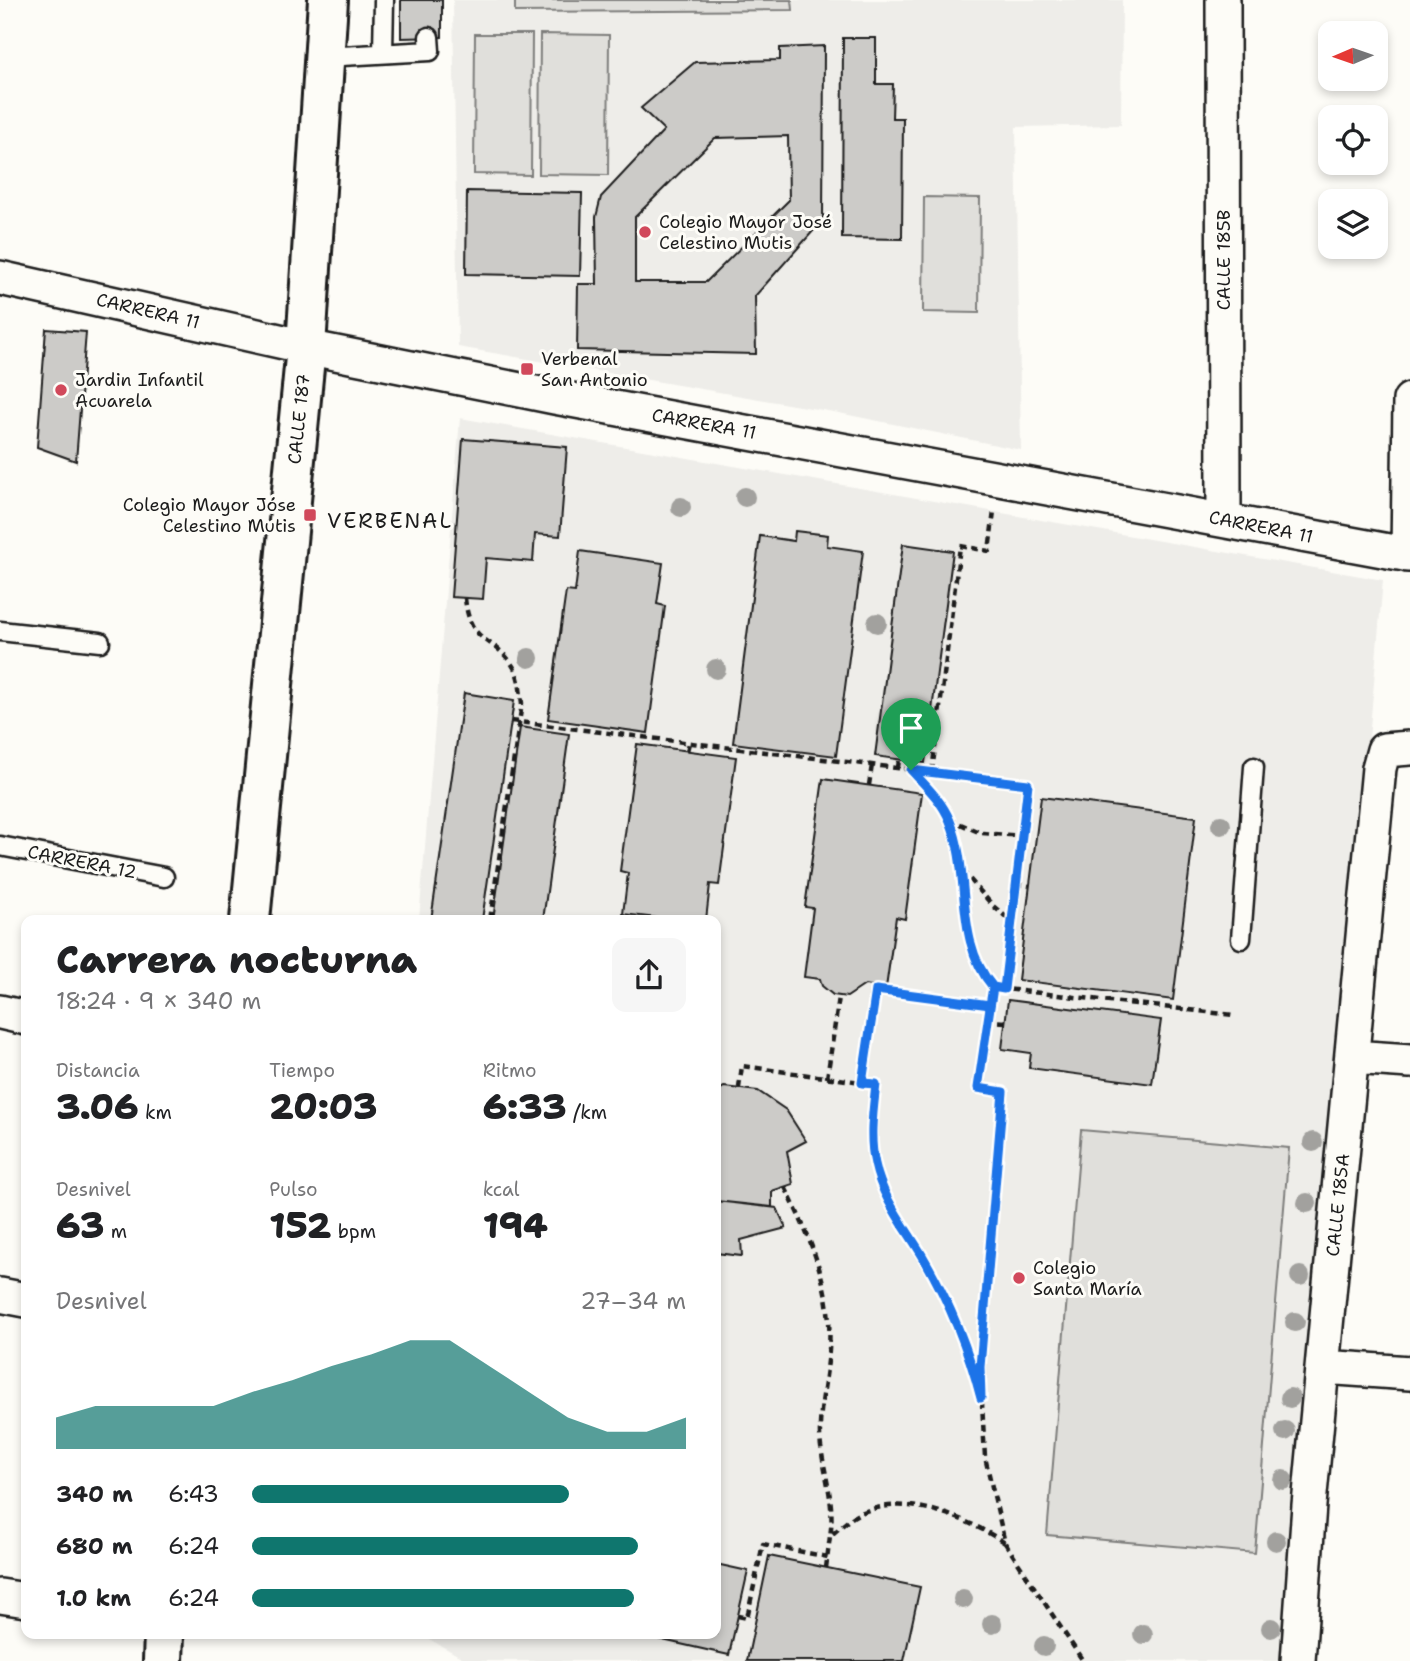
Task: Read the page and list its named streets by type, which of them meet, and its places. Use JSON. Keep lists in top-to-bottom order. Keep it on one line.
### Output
{"streets":{"street":["CALLE 185B","CARRERA 11","CALLE 187","CALLE 185A"],"lane":["CARRERA 12"]},"crossings":[["CALLE 185B","CARRERA 11"],["CARRERA 11","CALLE 187"]],"districts":["VERBENAL"],"places":{"other":["Colegio Mayor José Celestino Mutis","Jardin Infantil Acuarela","Colegio Santa María"],"transit":["Verbenal San Antonio","Colegio Mayor Jóse Celestino Mutis"]},"north":"left","page":{"heading":["Carrera nocturna","18:24 · 9 × 340 m"],"stats":[["Distancia","3.06 km"],["Tiempo","20:03"],["Ritmo","6:33 /km"],["Desnivel","63 m"],["Pulso","152 bpm"],["kcal","194"]],"chart":["Desnivel","27–34 m"],"list":[{"name":"340 m","note":"6:43"},{"name":"680 m","note":"6:24"},{"name":"1.0 km","note":"6:24"}]}}
